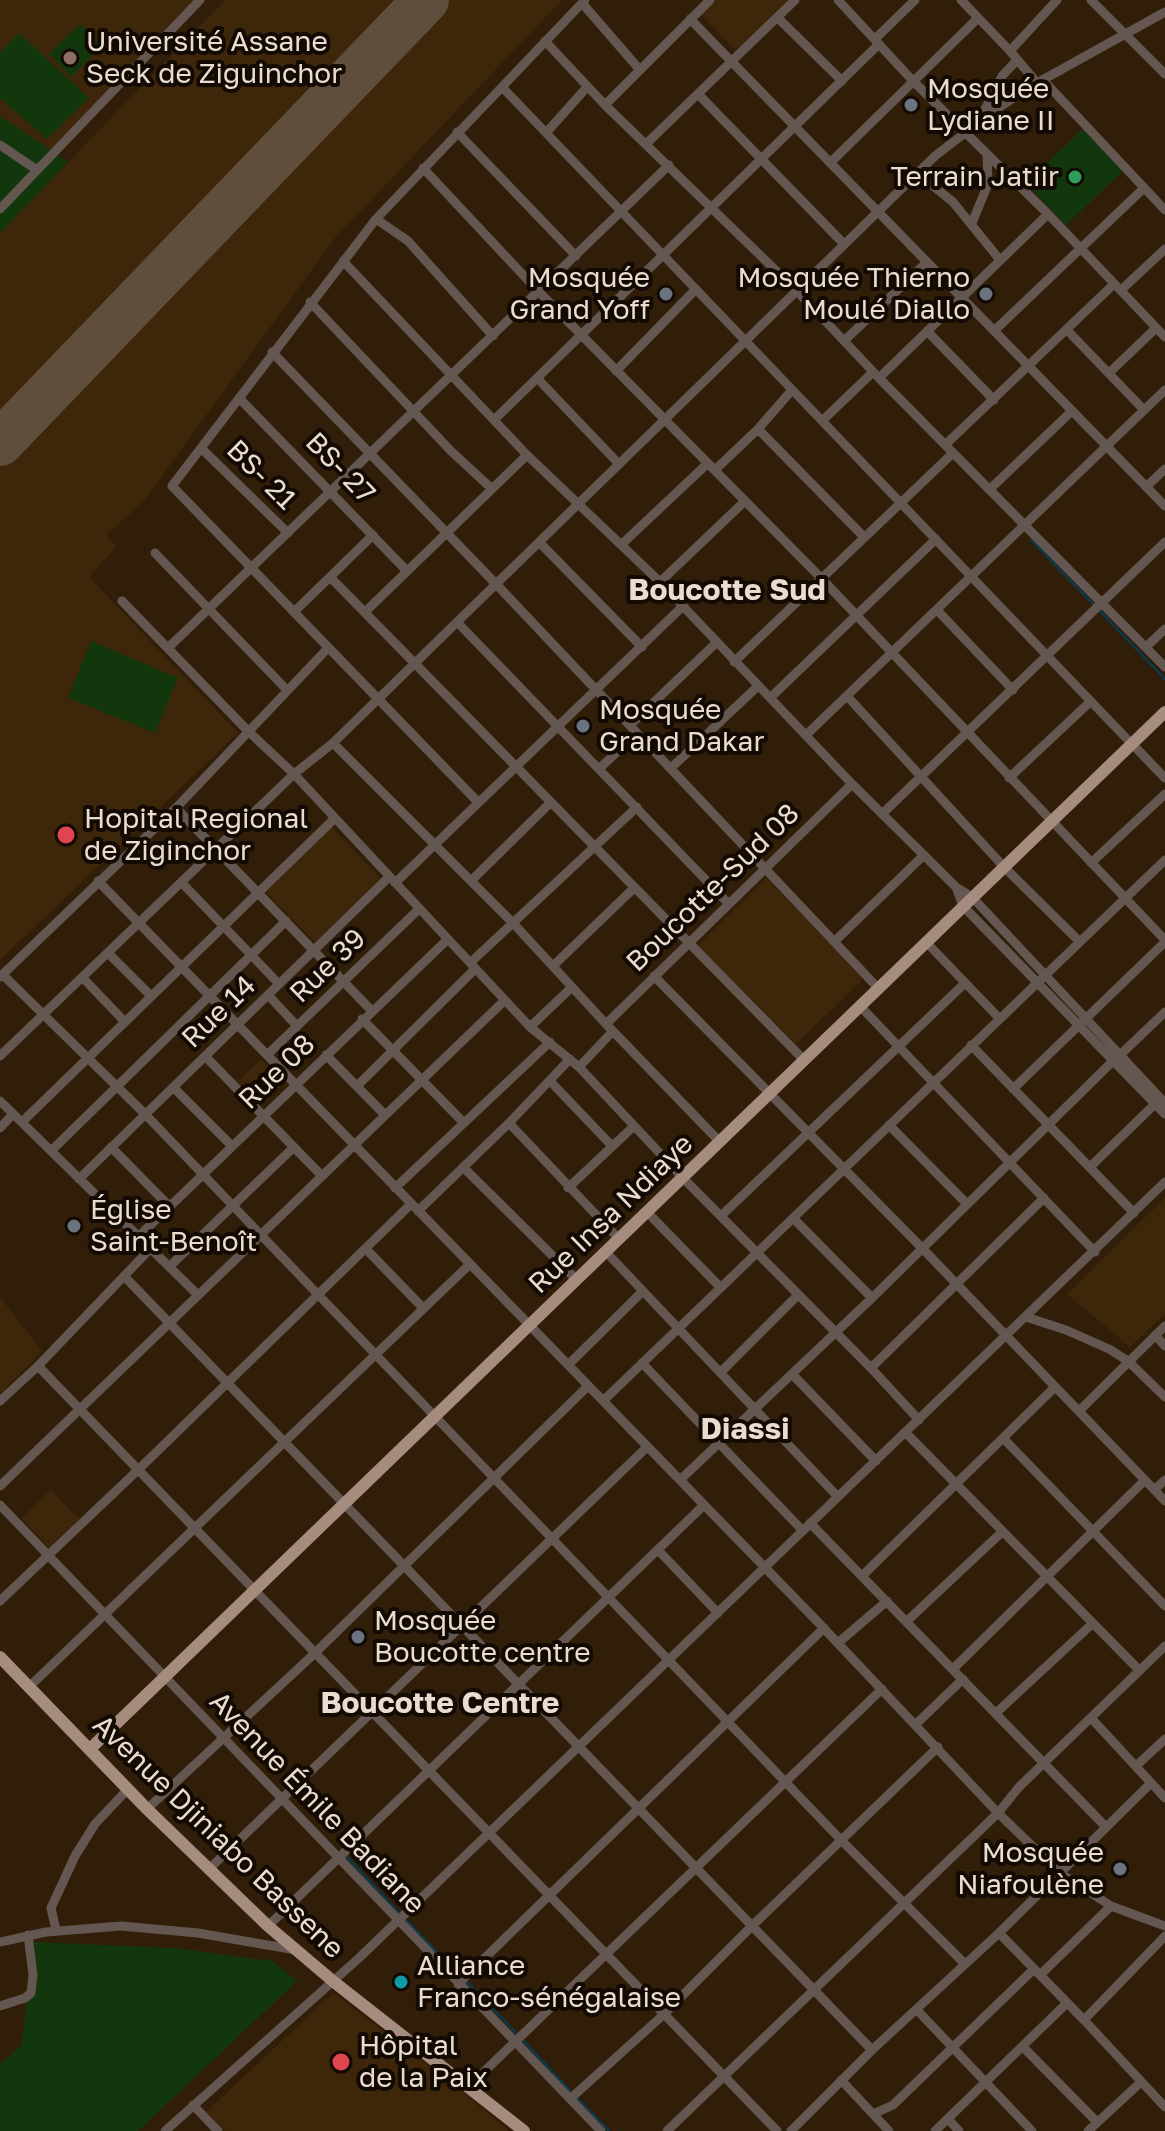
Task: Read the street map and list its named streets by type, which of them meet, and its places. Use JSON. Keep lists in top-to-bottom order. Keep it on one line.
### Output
{"streets":{"main road":["Rue Insa Ndiaye","Avenue Djiniabo Bassene"],"street":["BS- 27","BS- 21","Boucotte-Sud 08","Rue 39","Rue 14","Rue 08","Avenue Émile Badiane"]},"crossings":[["Rue Insa Ndiaye","Avenue Émile Badiane"],["Rue Insa Ndiaye","Avenue Djiniabo Bassene"]],"districts":["Boucotte Sud","Diassi","Boucotte Centre"],"places":["Université Assane Seck de Ziguinchor","Mosquée Lydiane II","Terrain Jatiir","Mosquée Grand Yoff","Mosquée Thierno Moulé Diallo","Mosquée Grand Dakar","Hopital Regional de Ziginchor","Église Saint-Benoît","Mosquée Boucotte centre","Mosquée Niafoulène","Alliance Franco-sénégalaise","Hôpital de la Paix"]}
